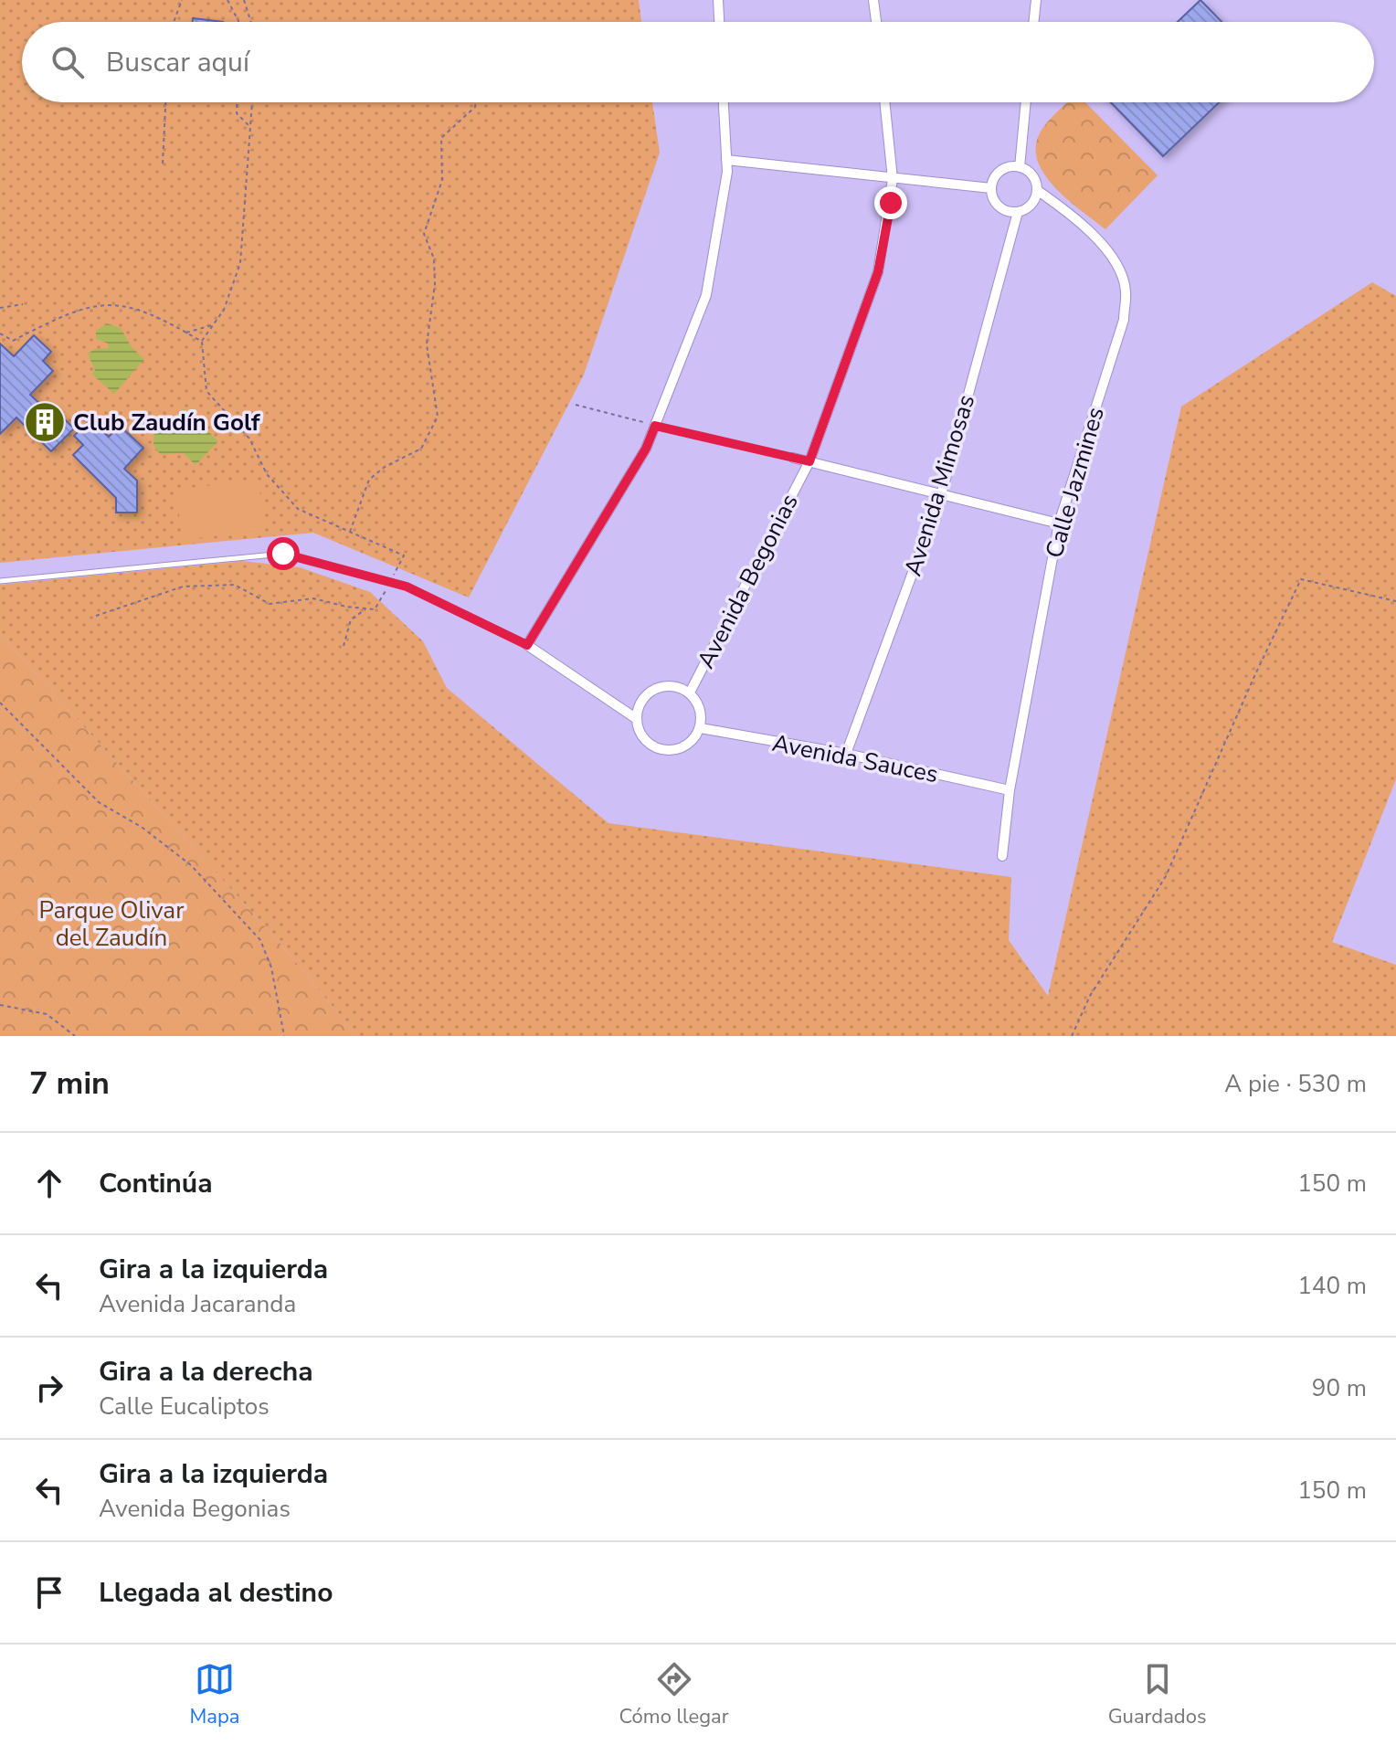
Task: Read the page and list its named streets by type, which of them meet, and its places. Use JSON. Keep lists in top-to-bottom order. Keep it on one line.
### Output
{"streets":{"street":["Calle Jazmines","Avenida Mimosas","Avenida Begonias","Avenida Sauces"]},"crossings":[["Calle Jazmines","Avenida Mimosas"],["Calle Jazmines","Avenida Sauces"],["Avenida Mimosas","Avenida Sauces"],["Avenida Begonias","Avenida Sauces"]],"parks":["Parque Olivar del Zaudín"],"places":{"building":["Club Zaudín Golf"]},"page":{"search":"Buscar aquí","heading":["7 min","A pie · 530 m"],"list":[["Continúa","150 m"],["Gira a la izquierda","Avenida Jacaranda","140 m"],["Gira a la derecha","Calle Eucaliptos","90 m"],["Gira a la izquierda","Avenida Begonias","150 m"],"Llegada al destino"],"nav":["Mapa","Cómo llegar","Guardados"]}}
